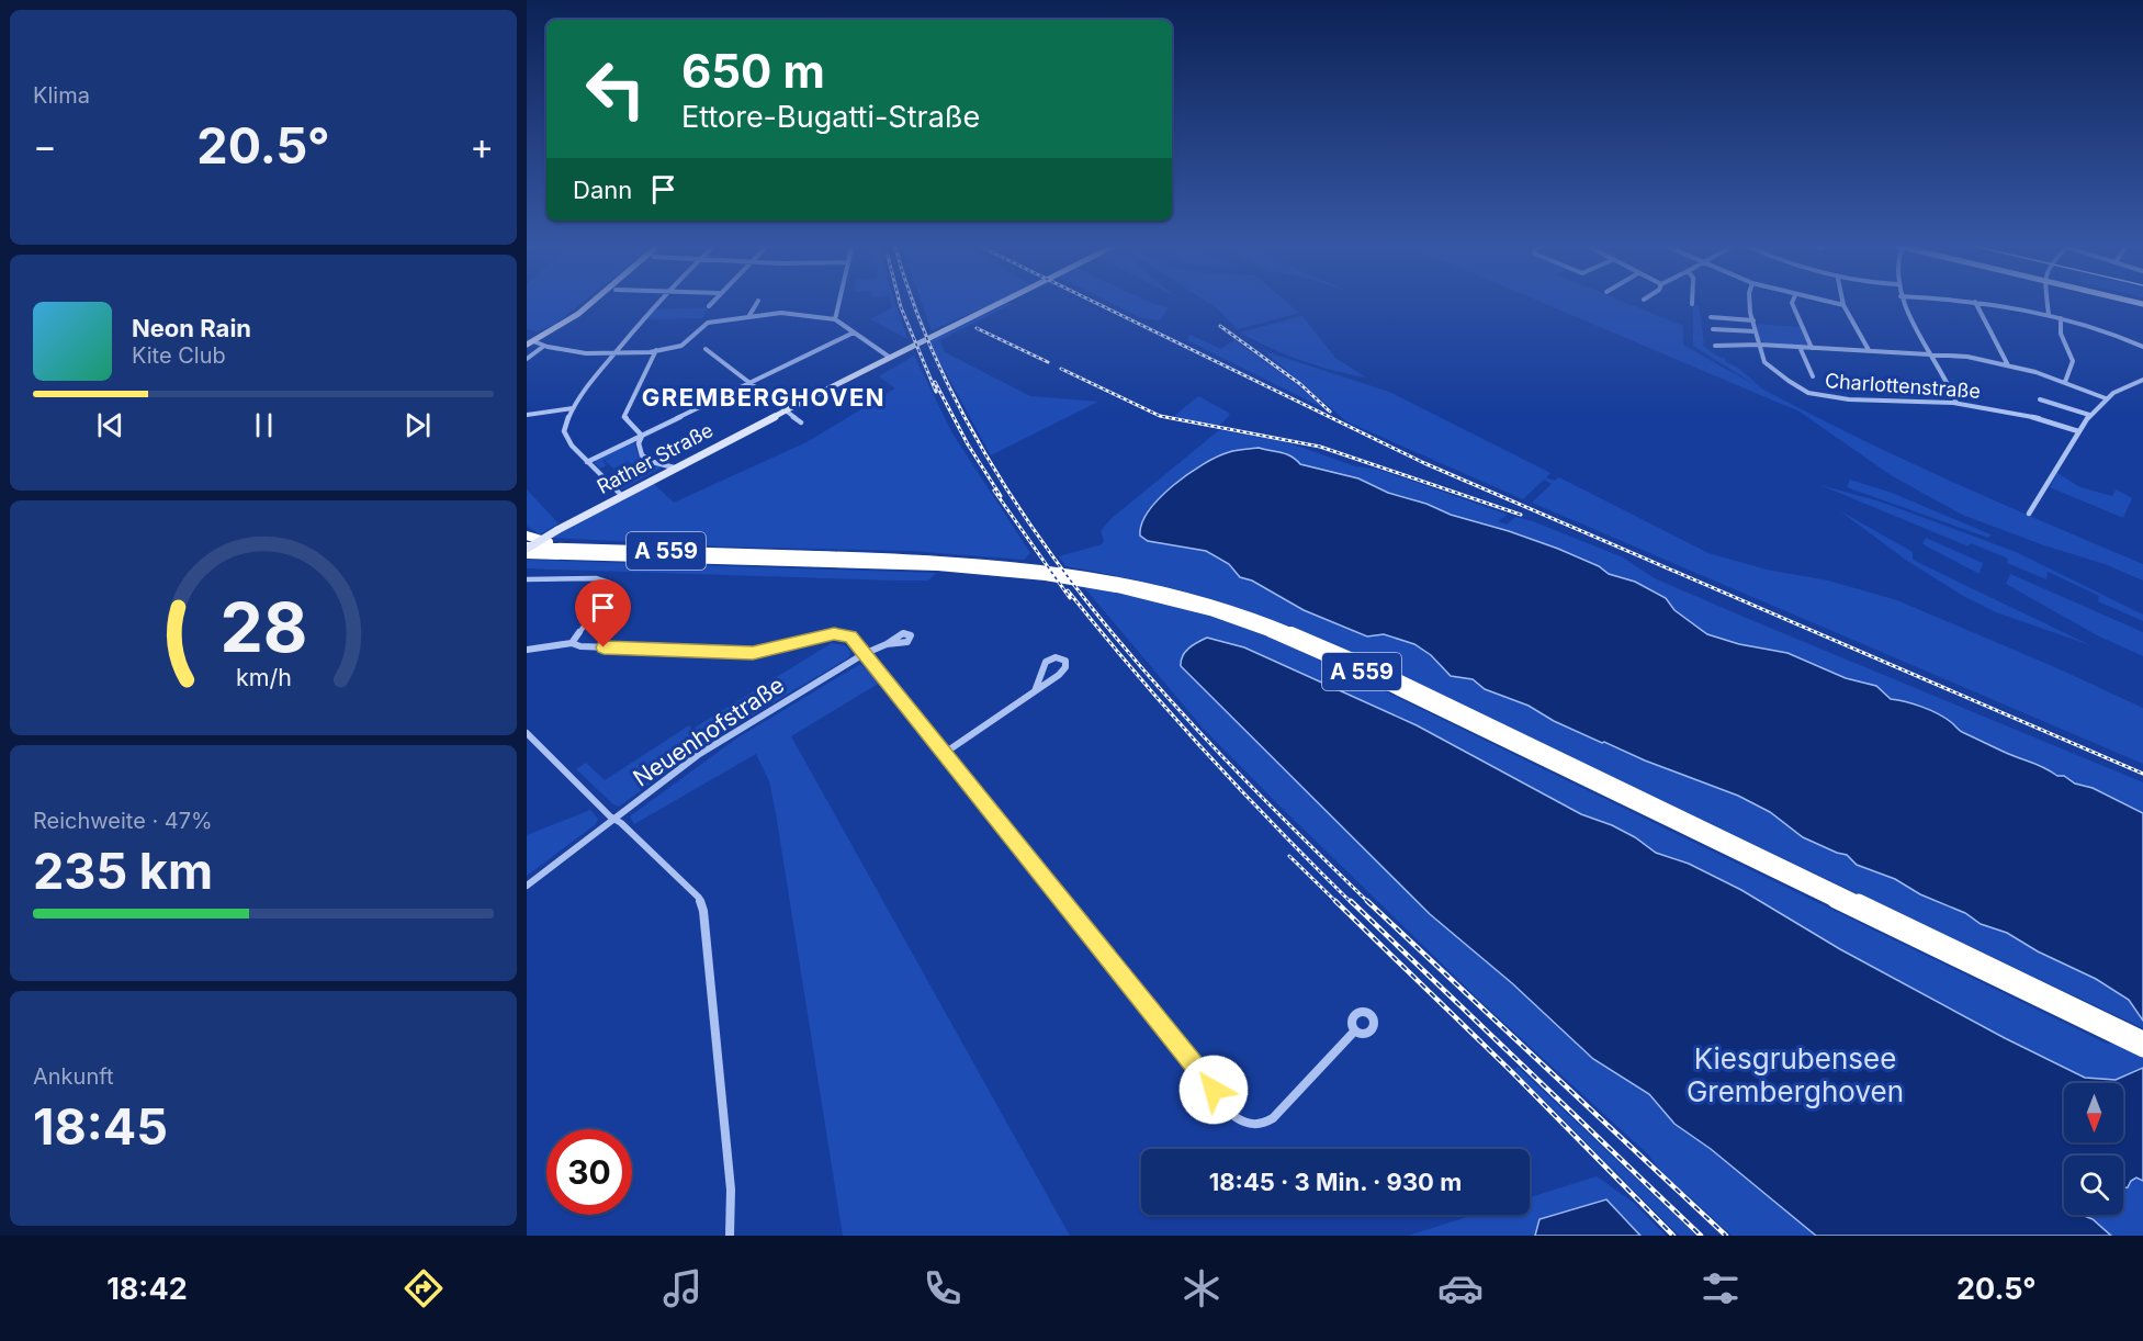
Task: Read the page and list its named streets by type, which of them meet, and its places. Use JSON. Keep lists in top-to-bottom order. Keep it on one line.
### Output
{"streets":{"highway":["A 559"],"street":["Charlottenstraße","Rather Straße","Neuenhofstraße"]},"crossings":[["Rather Straße","A 559"]],"districts":["GREMBERGHOVEN"],"parks":["Kiesgrubensee Gremberghoven"],"north":"bottom","page":{"tile":["Klima",["Reichweite · 47%","235 km"],["Ankunft","18:45"]],"turn":["650 m","Ettore-Bugatti-Straße"],"heat":["−","20.5°","+"],"then":"Dann","song":["Neon Rain","Kite Club"],"limit":"30","trip":"18:45 · 3 Min. · 930 m","tabs":["18:42","20.5°"],"gauge":["28","km/h"]}}
